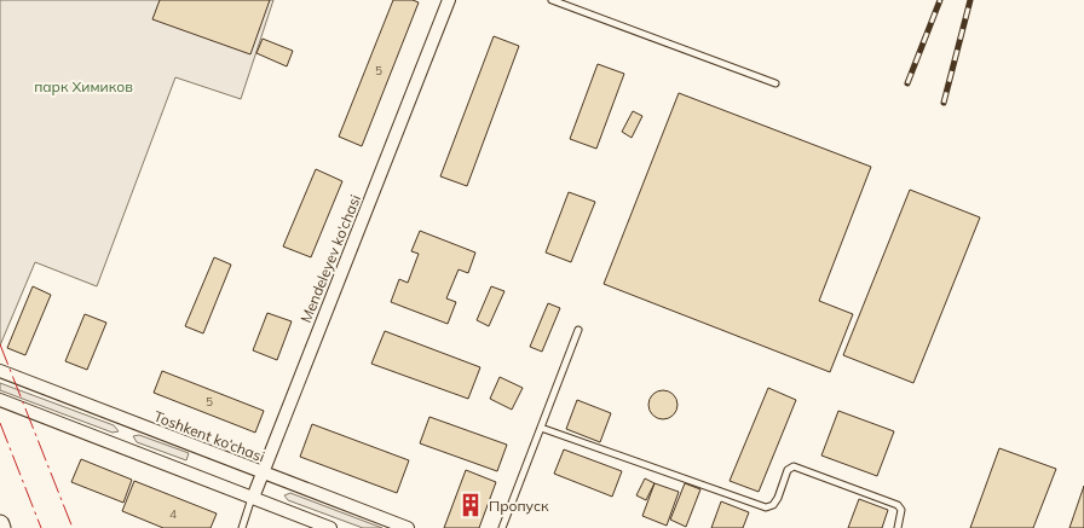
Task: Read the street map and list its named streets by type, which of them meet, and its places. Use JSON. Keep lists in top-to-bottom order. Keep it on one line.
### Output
{"streets":{"street":["Mendeleyev ko‘chasi","Toshkent ko‘chasi"]},"crossings":[["Mendeleyev ko‘chasi","Toshkent ko‘chasi"]],"parks":["парк Химиков"],"places":{"building":["Пропуск"]},"house_numbers":["5","5","4"]}
